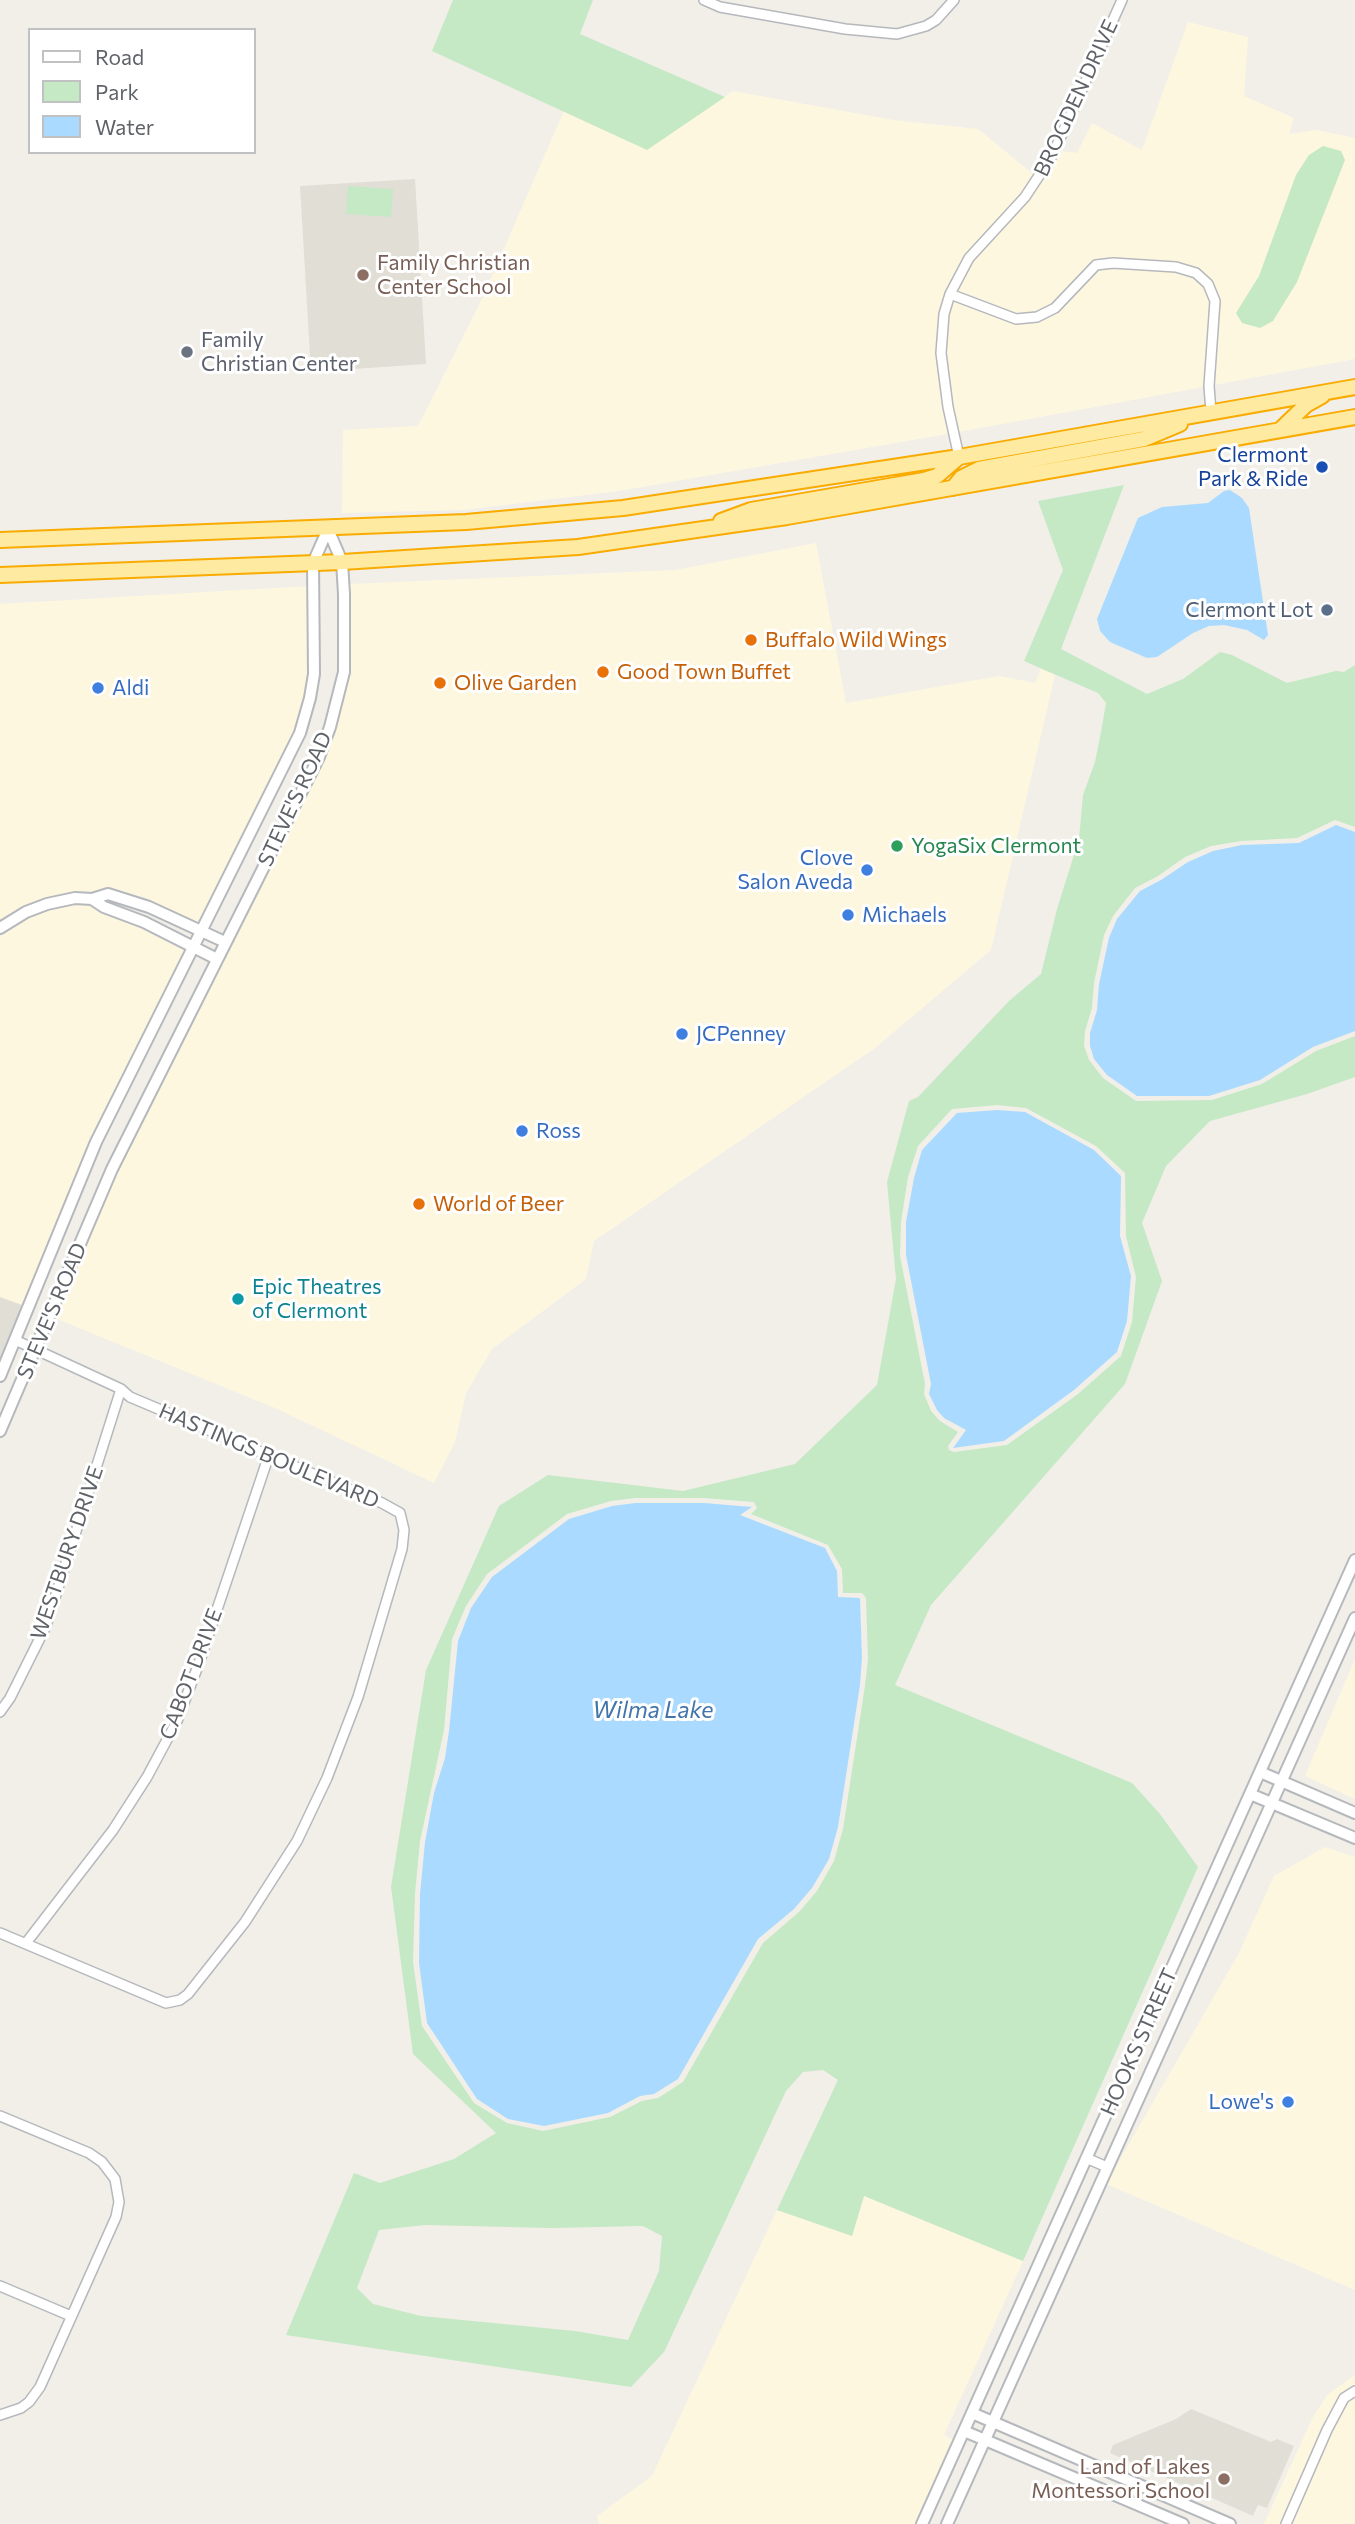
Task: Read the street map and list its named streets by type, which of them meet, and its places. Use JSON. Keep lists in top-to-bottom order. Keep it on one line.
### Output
{"streets":{"street":["BROGDEN DRIVE","STEVE'S ROAD","HASTINGS BOULEVARD","WESTBURY DRIVE","CABOT DRIVE","HOOKS STREET"]},"crossings":[["STEVE'S ROAD","HASTINGS BOULEVARD"],["HASTINGS BOULEVARD","WESTBURY DRIVE"],["HASTINGS BOULEVARD","CABOT DRIVE"]],"water":["Wilma Lake"],"places":["Family Christian Center School","Family Christian Center","Clermont Park & Ride","Clermont Lot","Buffalo Wild Wings","Good Town Buffet","Olive Garden","Aldi","YogaSix Clermont","Clove Salon Aveda","Michaels","JCPenney","Ross","World of Beer","Epic Theatres of Clermont","Lowe's","Land of Lakes Montessori School"],"legend":["Road","Park","Water"]}
